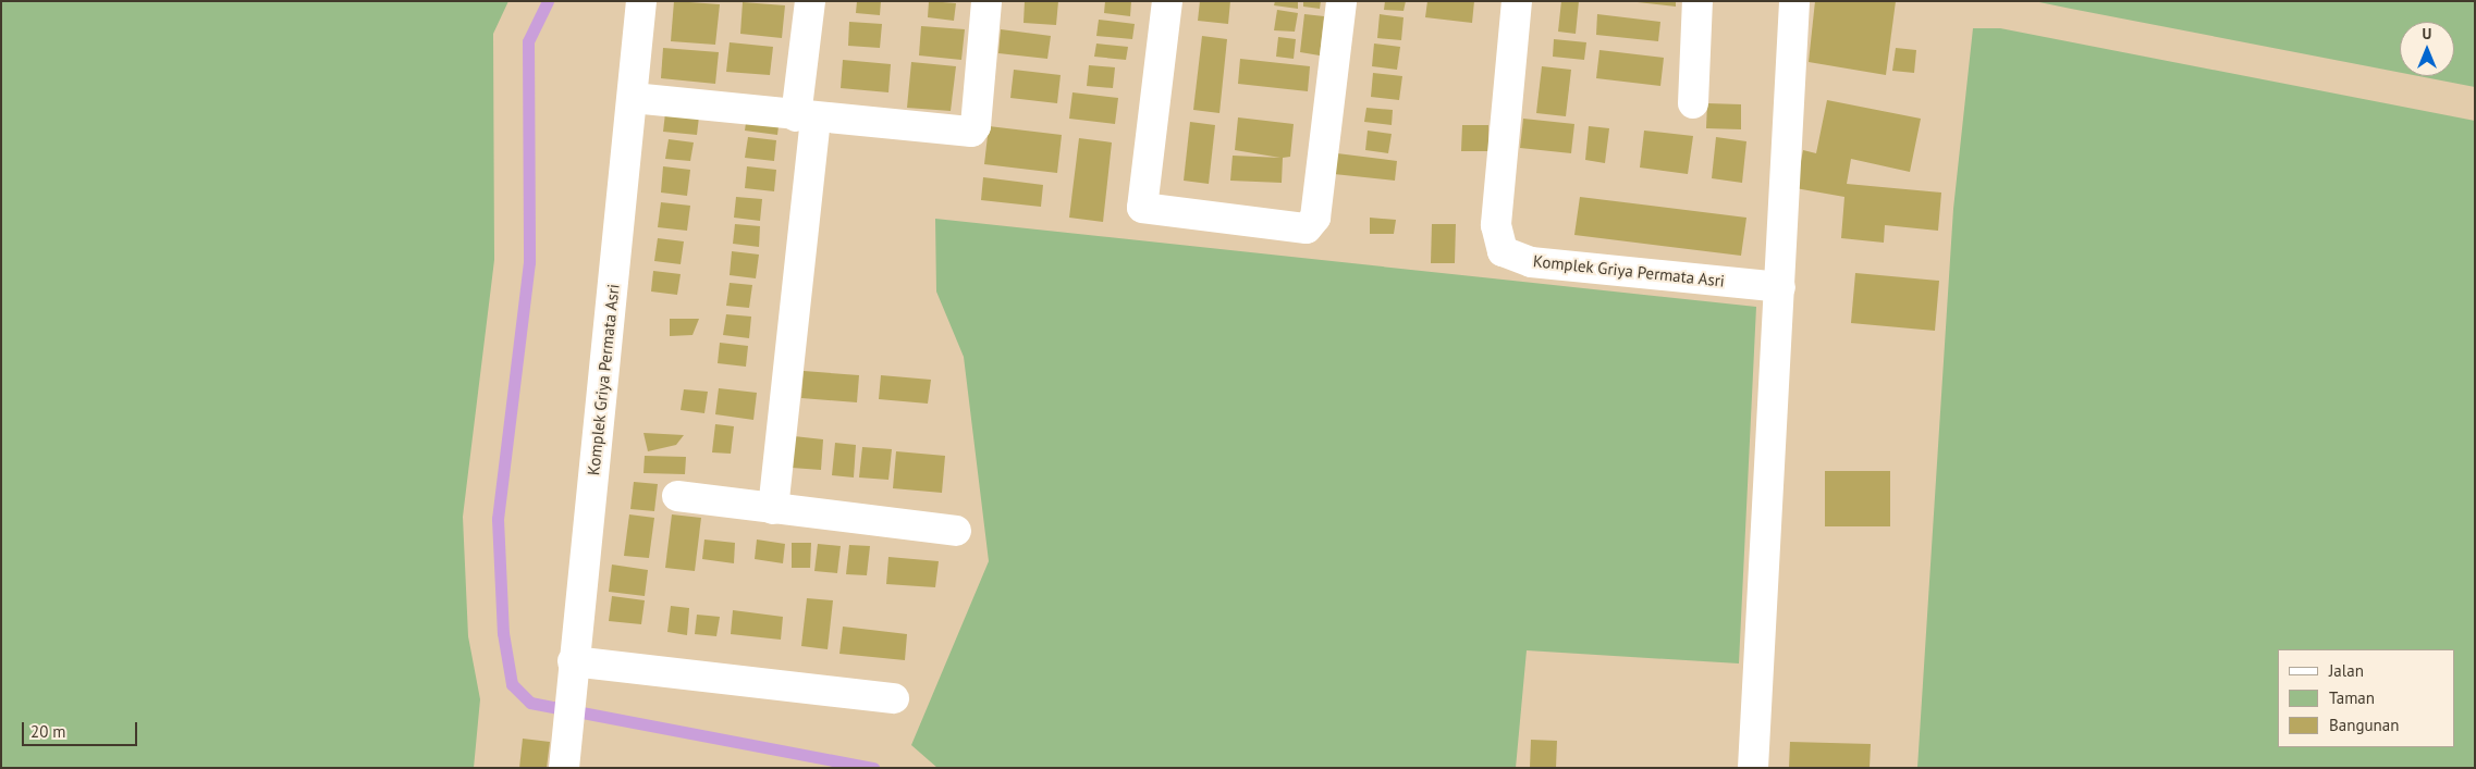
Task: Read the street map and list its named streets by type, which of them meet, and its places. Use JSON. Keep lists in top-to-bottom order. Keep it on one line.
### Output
{"streets":{"street":["Komplek Griya Permata Asri"]},"legend":["Jalan","Taman","Bangunan"],"scale_bar":"20 m","north":"top"}
